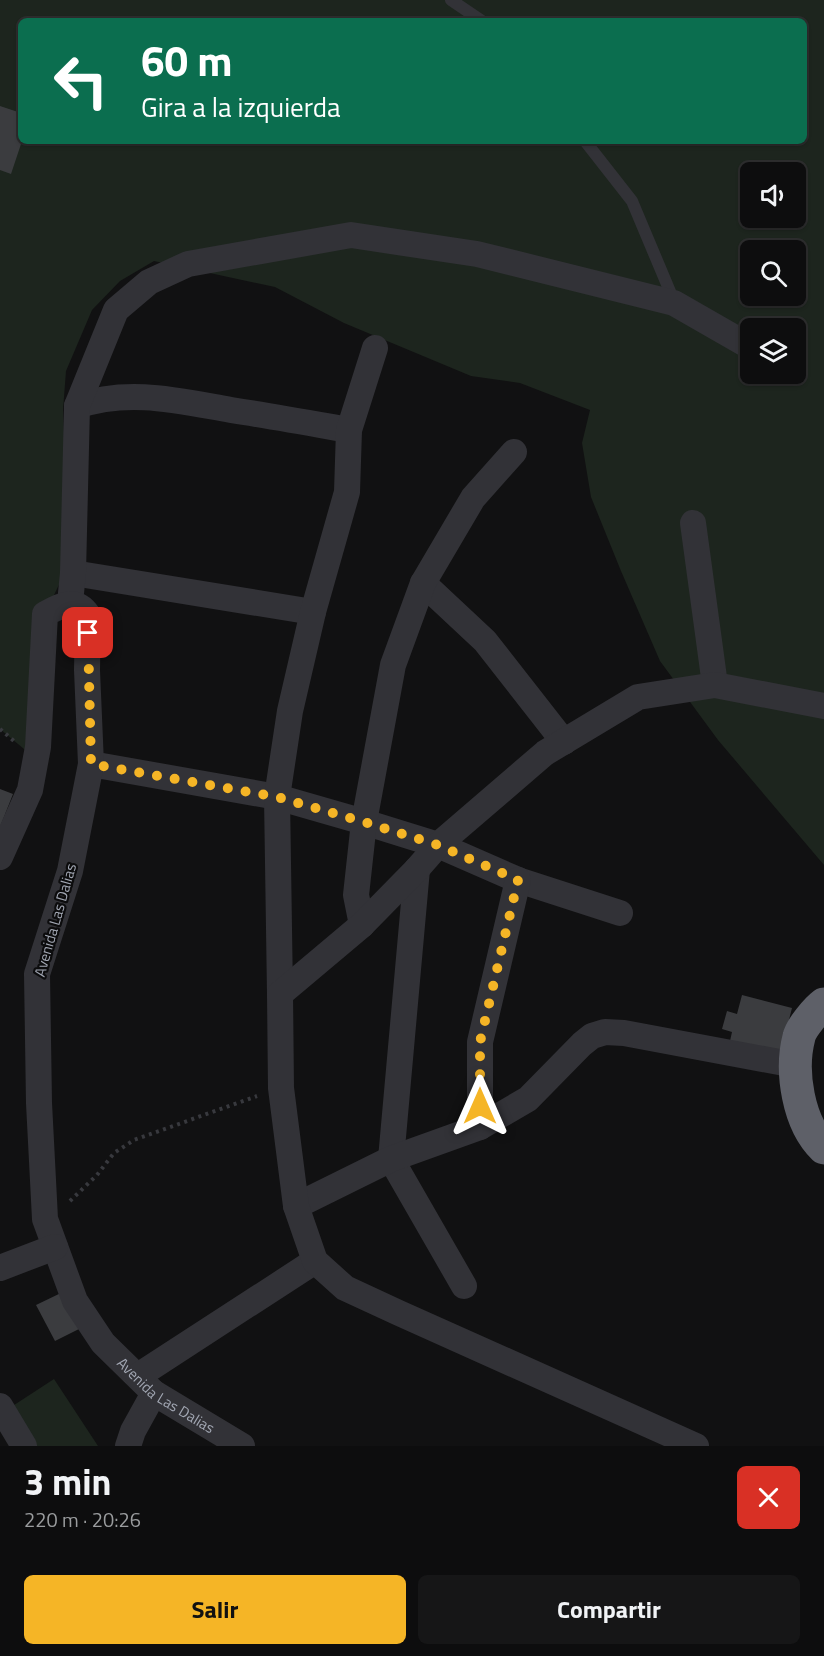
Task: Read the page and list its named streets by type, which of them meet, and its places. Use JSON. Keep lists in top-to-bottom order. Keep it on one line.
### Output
{"streets":{"street":["Avenida Las Dalias"]},"page":{"turn":["60 m","Gira a la izquierda"],"heading":["3 min","220 m · 20:26"],"buttons":["Salir","Compartir"]}}
